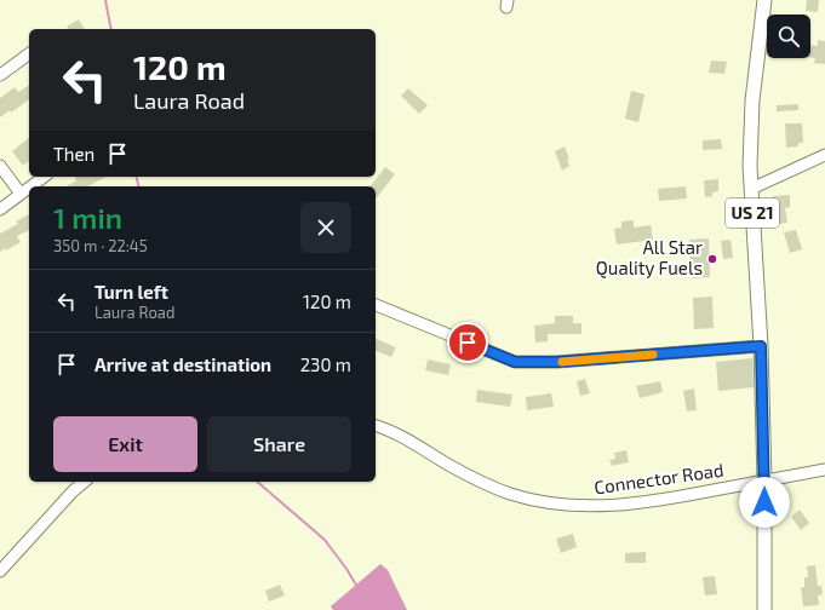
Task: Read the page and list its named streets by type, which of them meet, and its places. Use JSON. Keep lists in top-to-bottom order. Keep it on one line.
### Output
{"streets":{"main road":["US 21"],"street":["Connector Road"]},"crossings":[["US 21","Connector Road"]],"places":["All Star Quality Fuels"],"page":{"turn":["120 m","Laura Road"],"then":"Then","heading":["1 min","350 m · 22:45"],"list":[{"name":"Turn left","note":"Laura Road","value":"120 m"},{"name":"Arrive at destination","value":"230 m"}],"buttons":["Exit","Share"]}}
